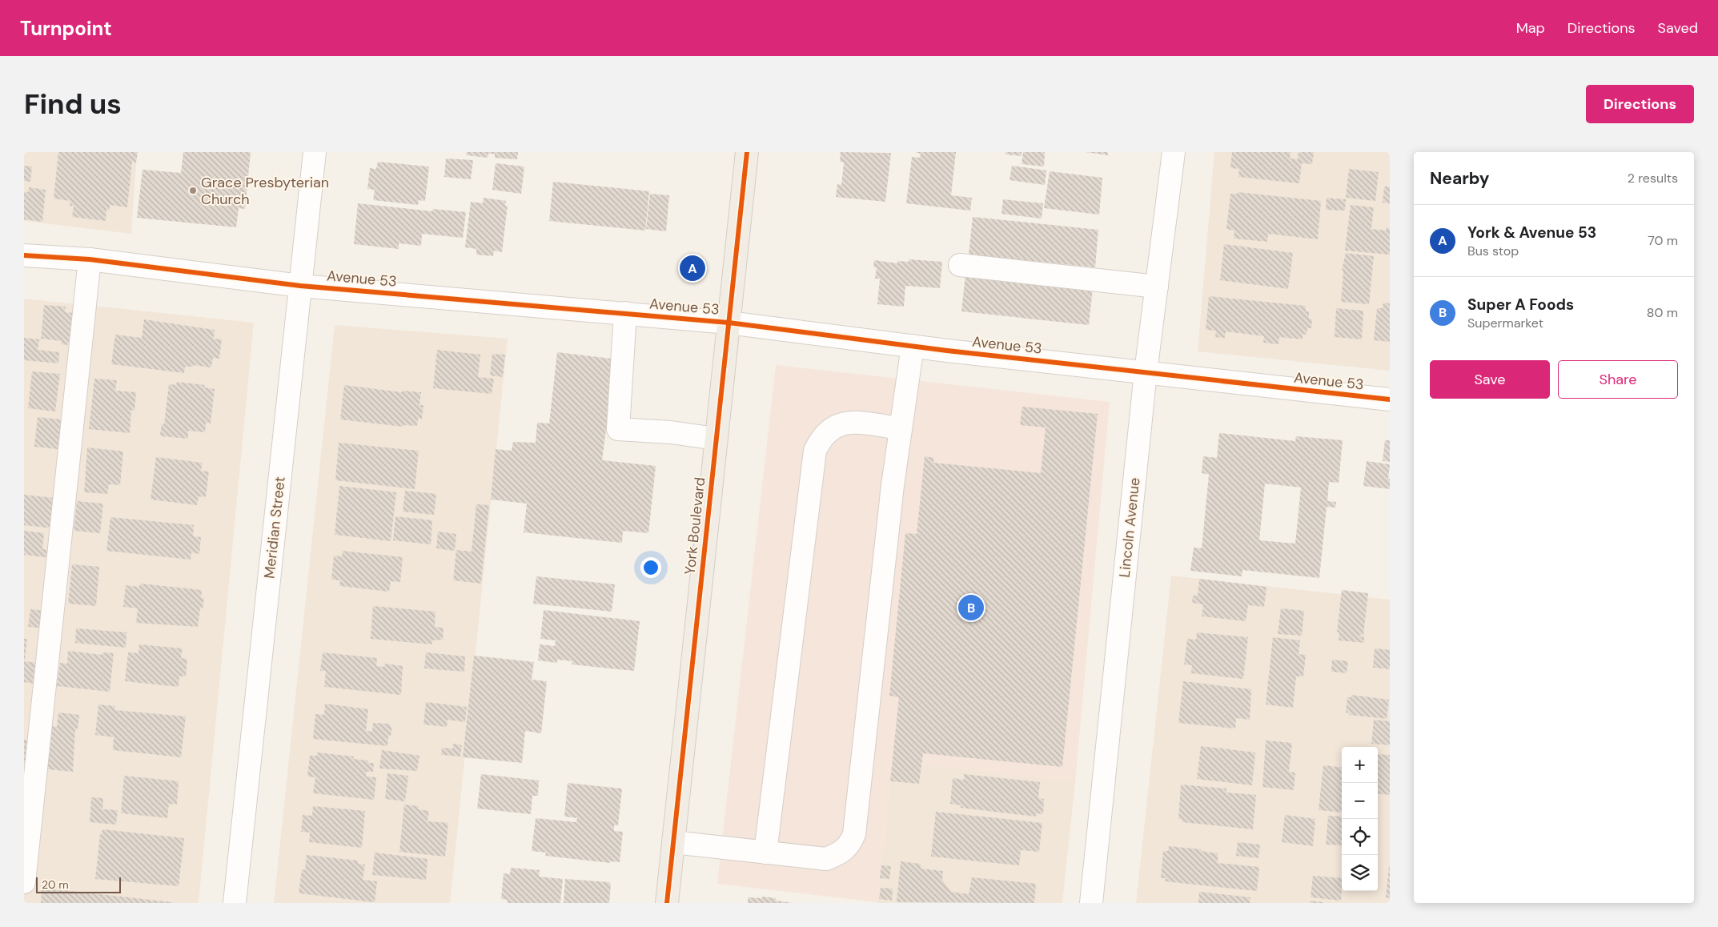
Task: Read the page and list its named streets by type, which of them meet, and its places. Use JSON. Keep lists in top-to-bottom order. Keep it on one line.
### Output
{"streets":{"main road":["York Boulevard"],"street":["Avenue 53","Meridian Street","Lincoln Avenue"]},"crossings":[["Avenue 53","York Boulevard"],["Avenue 53","Meridian Street"],["Avenue 53","Lincoln Avenue"]],"places":["Grace Presbyterian Church"],"scale_bar":"20 m","page":{"header":"Turnpoint","nav":["Map","Directions","Saved"],"buttons":["Directions",["Save","Share"]],"title":"Find us","heading":["Nearby","2 results"],"list":[{"mark":"A","name":"York & Avenue 53","note":"Bus stop","value":"70 m"},{"mark":"B","name":"Super A Foods","note":"Supermarket","value":"80 m"}],"pins":["A","B"],"map_buttons":["+","−"],"scale":"20 m"}}
